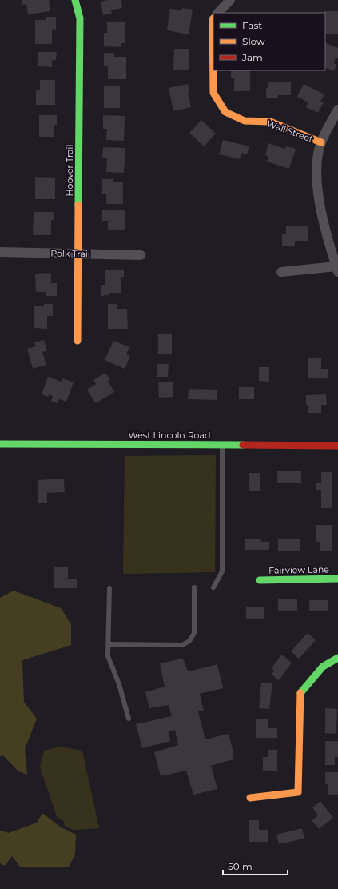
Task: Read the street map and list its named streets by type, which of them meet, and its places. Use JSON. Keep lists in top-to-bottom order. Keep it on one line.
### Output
{"streets":{"street":["Wall Street","Hoover Trail","Polk Trail","West Lincoln Road","Fairview Lane"]},"crossings":[["Hoover Trail","Polk Trail"]],"legend":["Fast","Slow","Jam"],"scale_bar":"50 m"}
